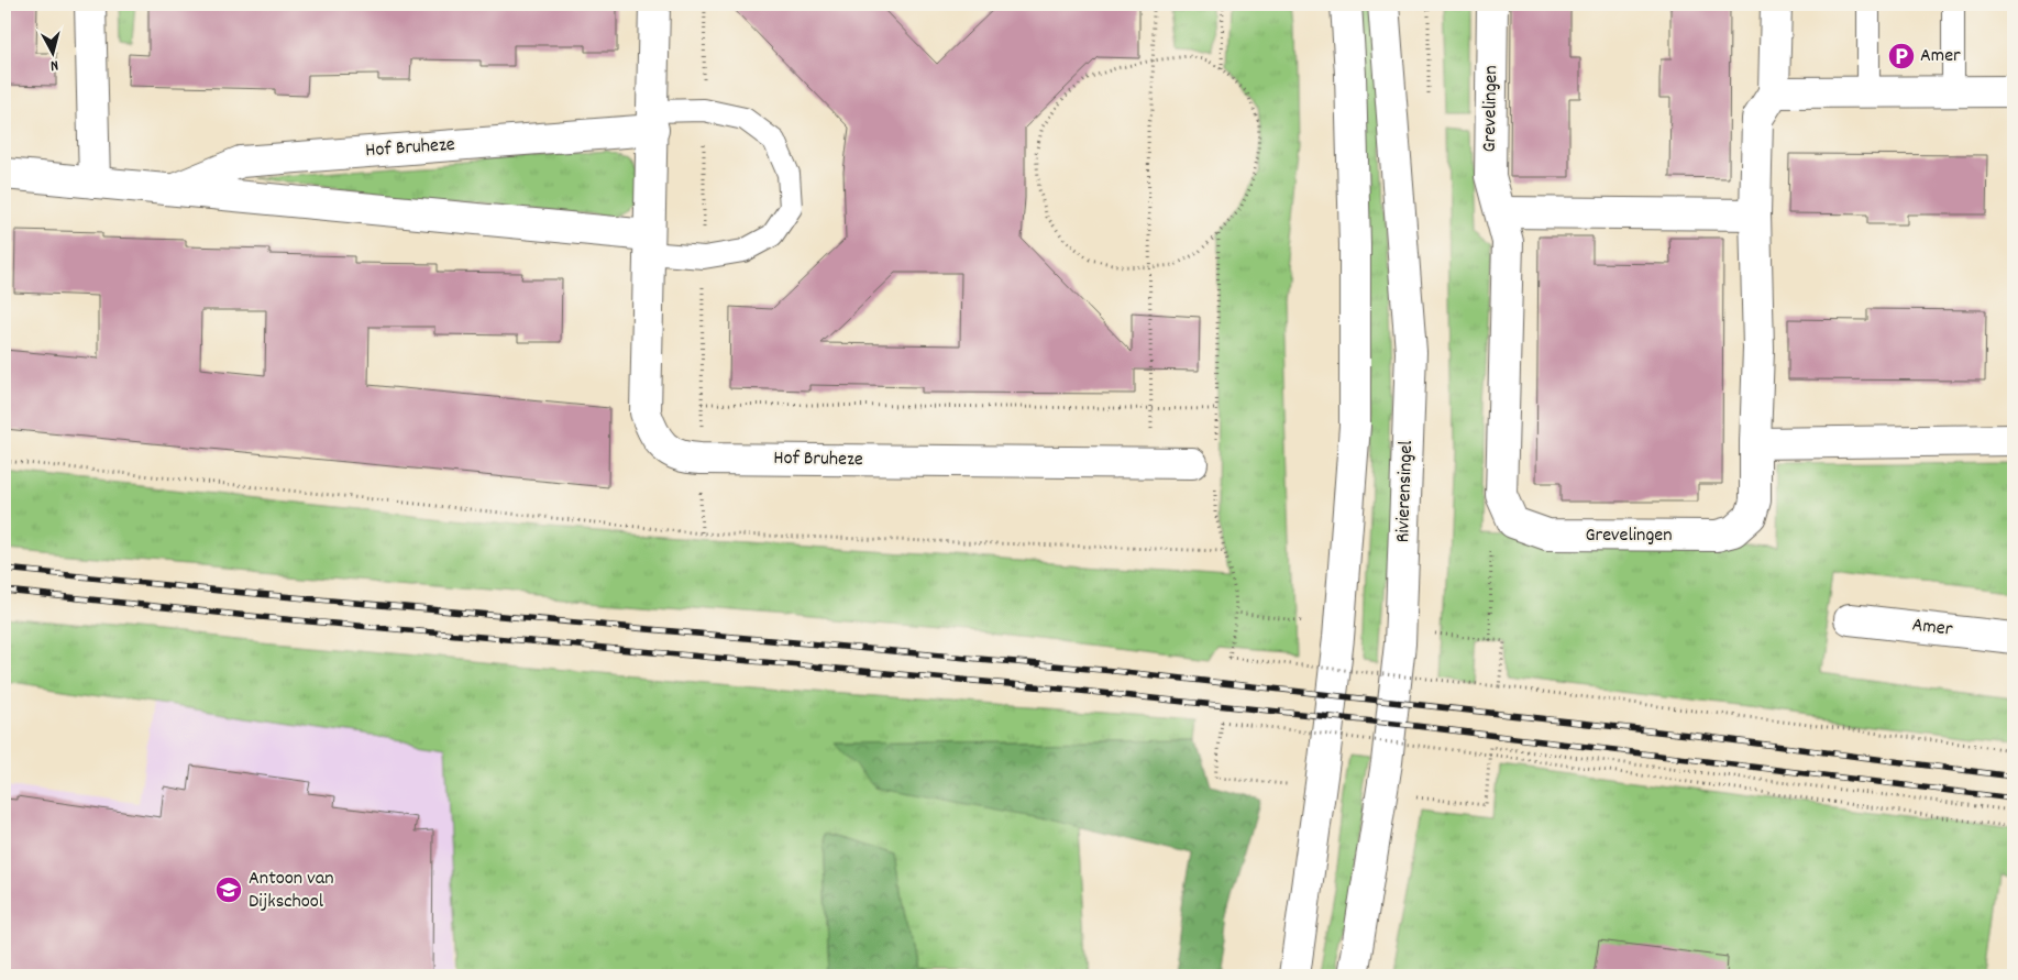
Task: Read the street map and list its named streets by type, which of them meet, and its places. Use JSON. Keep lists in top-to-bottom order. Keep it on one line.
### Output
{"streets":{"street":["Grevelingen","Hof Bruheze","Rivierensingel","Amer"]},"places":{"parking":["Amer"],"school or university":["Antoon van Dijkschool"]},"north":"bottom"}
